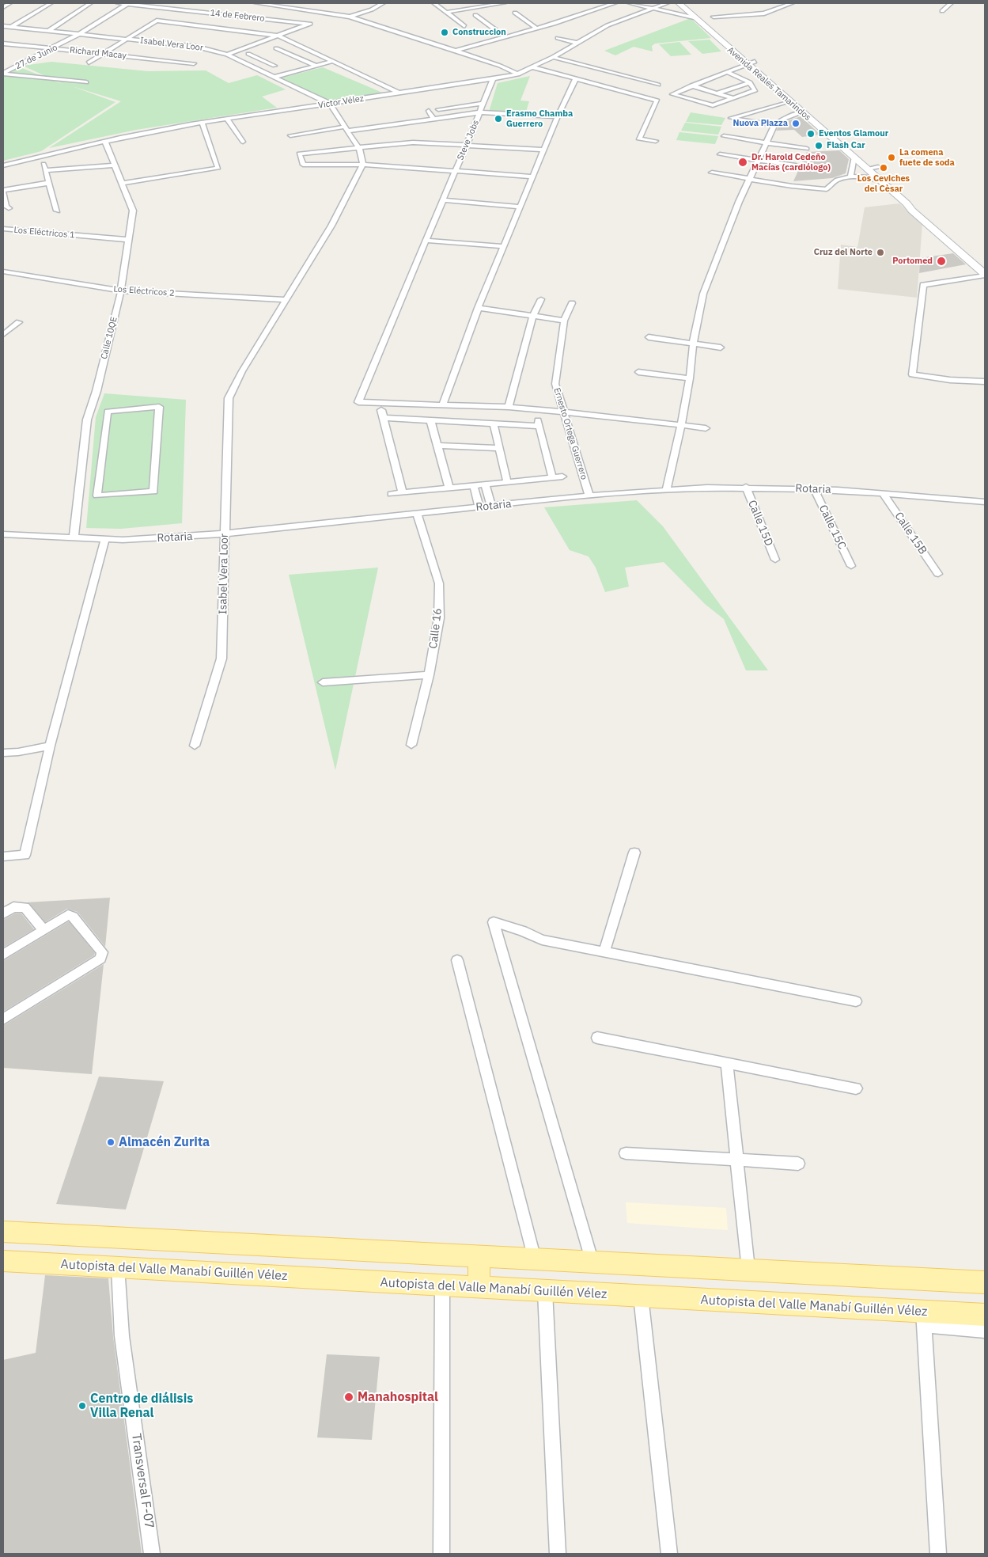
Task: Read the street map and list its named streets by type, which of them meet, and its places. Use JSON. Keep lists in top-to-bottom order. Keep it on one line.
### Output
{"streets":{"main road":["Avenida Reales Tamarindos","Autopista del Valle Manabí Guillén Vélez"],"street":["14 de Febrero","Isabel Vera Loor","Richard Macay","27 de Junio","Victor Vélez","Steve Jobs","Los Eléctricos 1","Los Eléctricos 2","Calle 10QE","Ernesto Ortega Guerrero","Rotaria","Calle 15D","Calle 15C","Calle 15B","Calle 16","Transversal F-07"]},"crossings":[["14 de Febrero","27 de Junio"],["Isabel Vera Loor","27 de Junio"],["Isabel Vera Loor","Victor Vélez"],["Isabel Vera Loor","Los Eléctricos 2"],["Isabel Vera Loor","Rotaria"],["Richard Macay","27 de Junio"],["Victor Vélez","Steve Jobs"],["Victor Vélez","Calle 10QE"],["Los Eléctricos 1","Calle 10QE"],["Los Eléctricos 2","Calle 10QE"],["Calle 10QE","Rotaria"],["Ernesto Ortega Guerrero","Rotaria"],["Rotaria","Calle 15D"],["Rotaria","Calle 15C"],["Rotaria","Calle 15B"],["Rotaria","Calle 16"],["Autopista del Valle Manabí Guillén Vélez","Transversal F-07"]],"places":["Construccion","Erasmo Chamba Guerrero","Nuova Piazza","Eventos Glamour","Flash Car","La comena fuete de soda","Dr. Harold Cedeño Macías (cardiólogo)","Los Ceviches del Cèsar","Cruz del Norte","Portomed","Almacén Zurita","Manahospital","Centro de diálisis Villa Renal"]}
